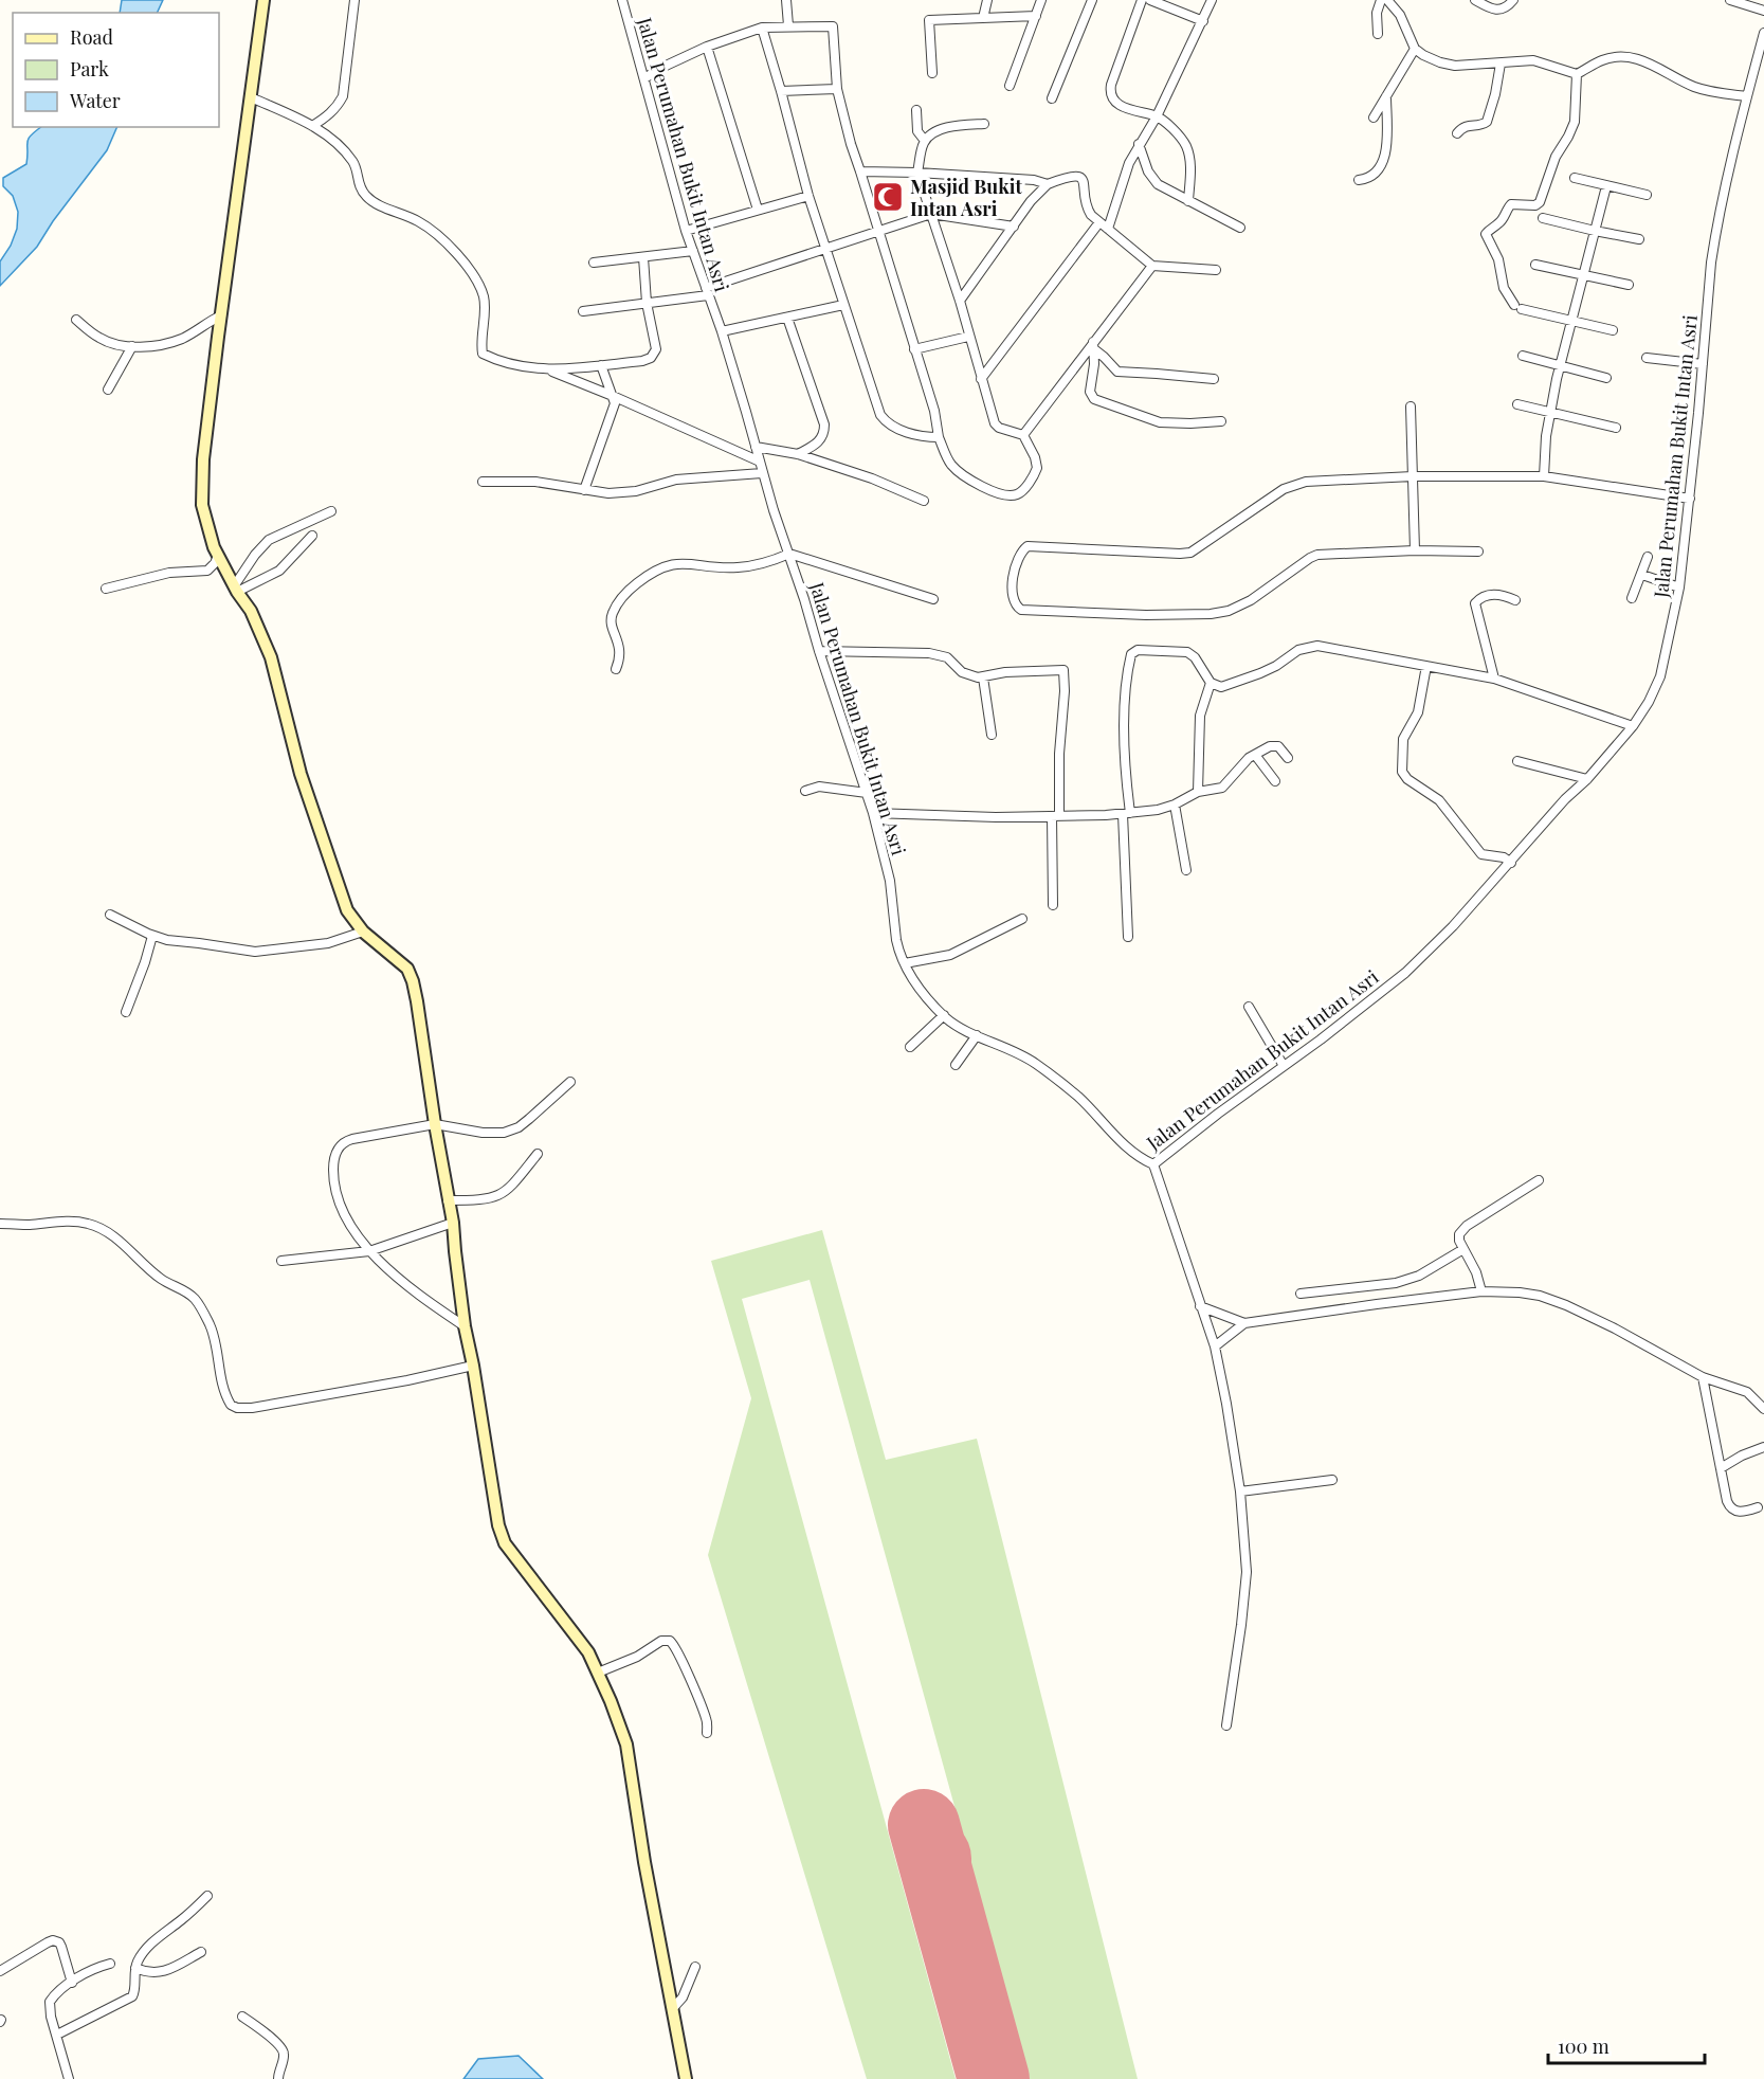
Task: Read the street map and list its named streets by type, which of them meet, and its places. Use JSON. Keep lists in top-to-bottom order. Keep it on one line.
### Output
{"streets":{"street":["Jalan Perumahan Bukit Intan Asri"]},"places":{"mosque":["Masjid Bukit Intan Asri"]},"legend":["Road","Park","Water"],"scale_bar":"100 m"}
